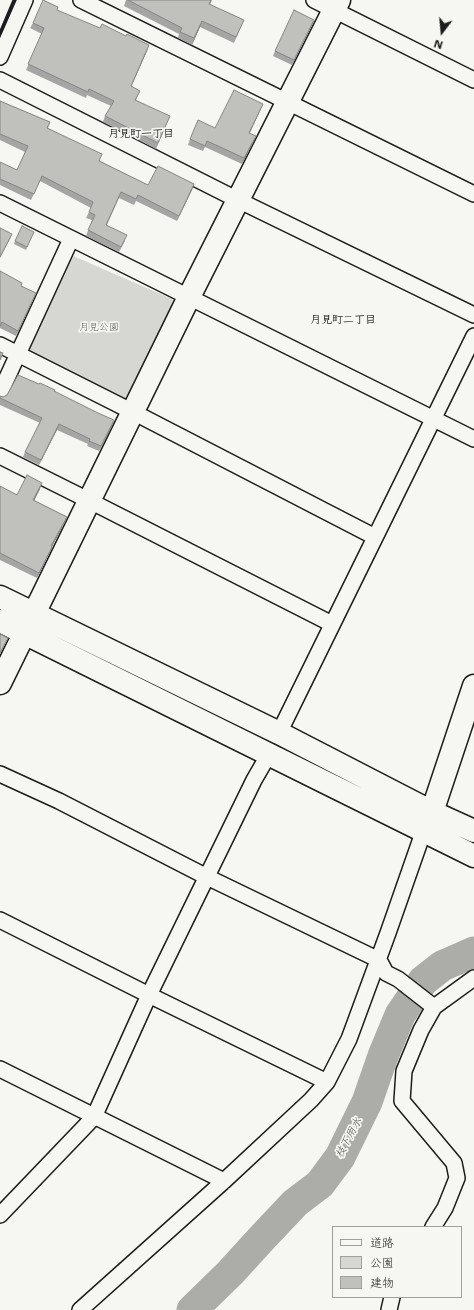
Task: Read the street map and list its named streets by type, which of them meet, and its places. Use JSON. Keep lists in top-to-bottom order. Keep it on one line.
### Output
{"districts":["月見町一丁目","月見町二丁目"],"water":["枝下用水"],"parks":["月見公園"],"legend":["道路","公園","建物"],"north":"bottom"}
